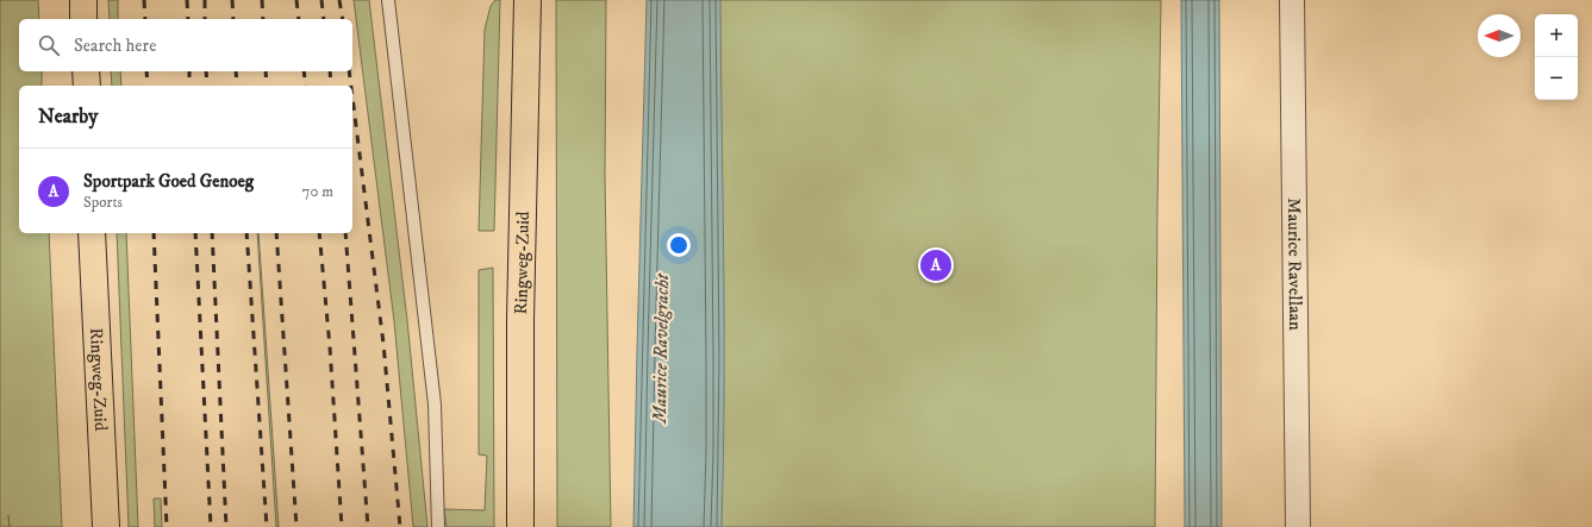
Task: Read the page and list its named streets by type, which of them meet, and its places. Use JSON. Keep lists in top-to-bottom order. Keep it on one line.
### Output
{"streets":{"highway":["Ringweg-Zuid"],"street":["Maurice Ravellaan"]},"water":["Maurice Ravelgracht"],"north":"left","page":{"map_buttons":["+","−"],"search":"Search here","heading":"Nearby","list":[{"mark":"A","name":"Sportpark Goed Genoeg","note":"Sports","value":"70 m"}],"pins":"A"}}
